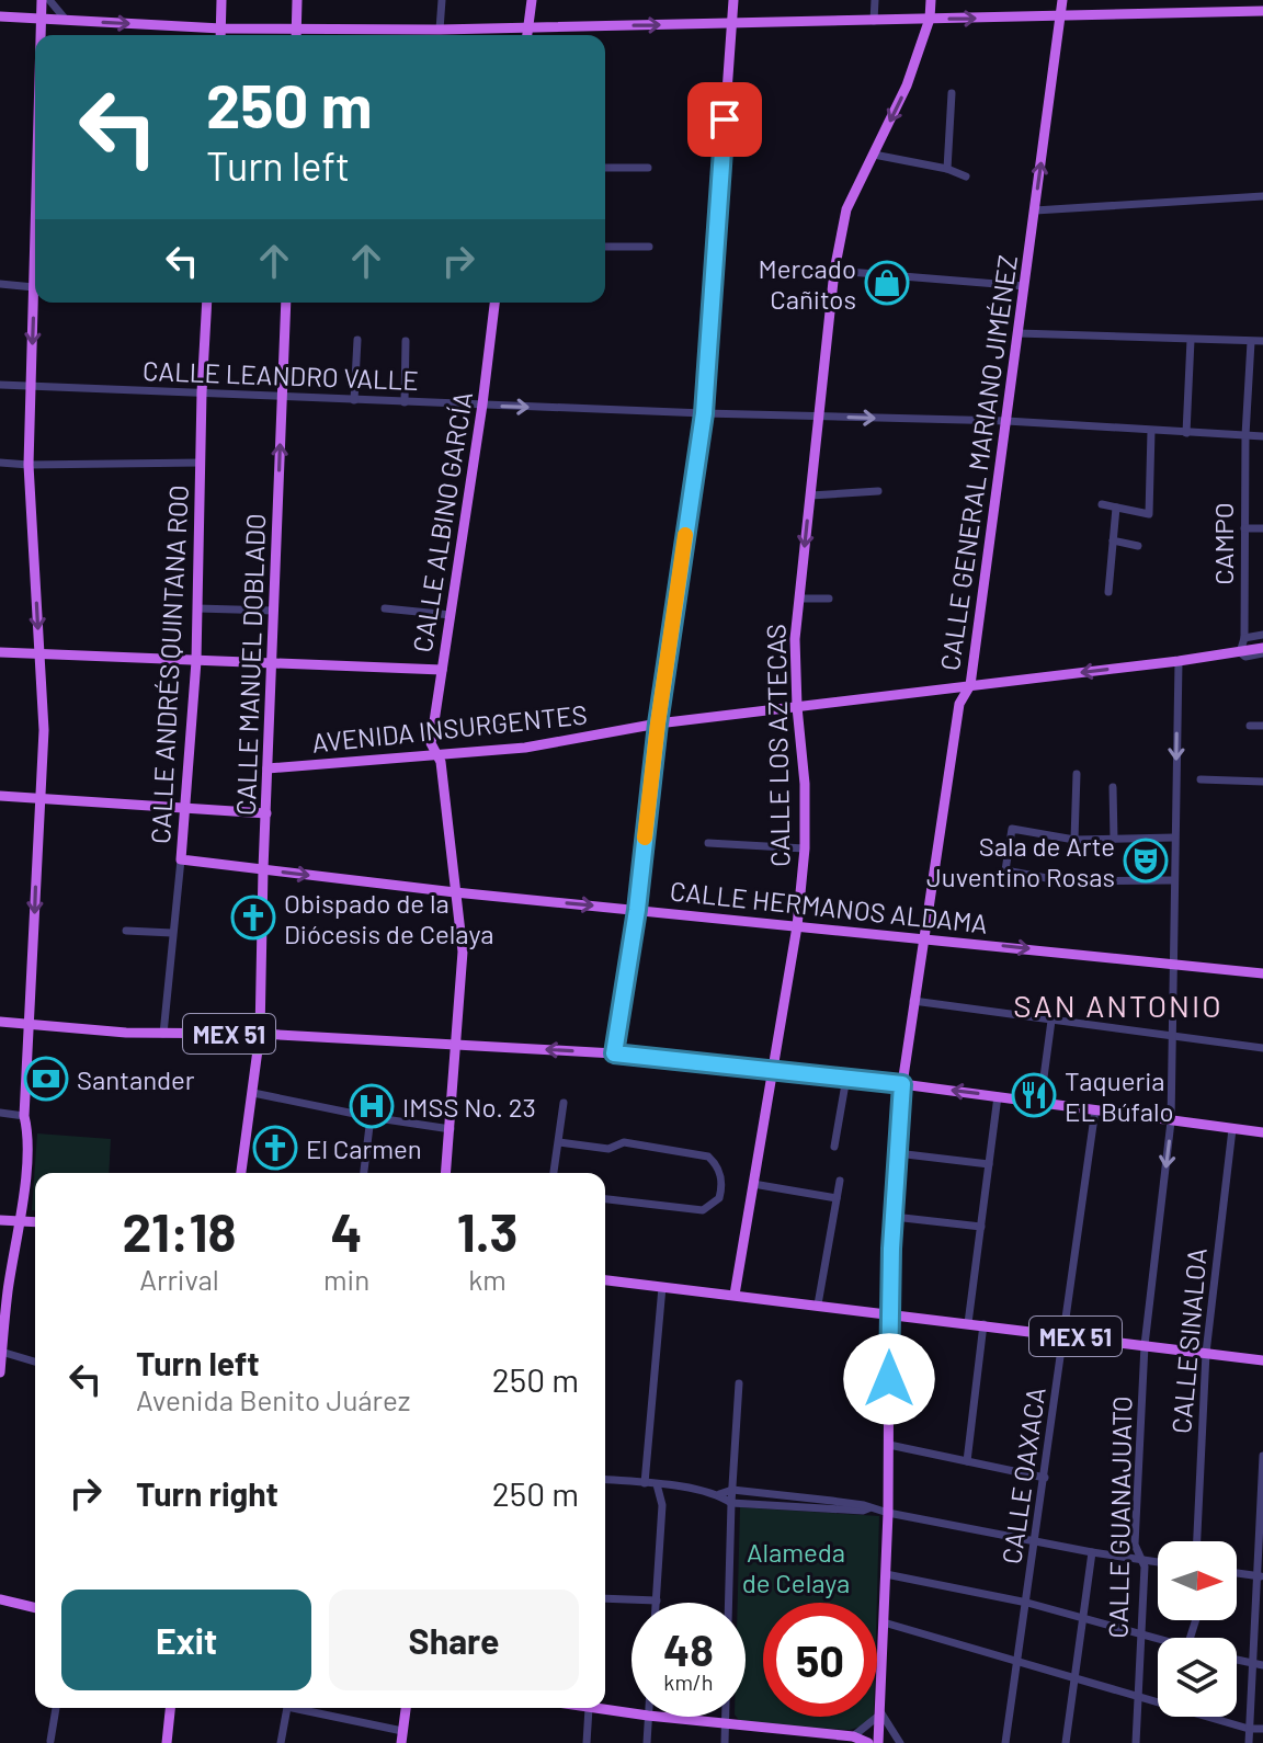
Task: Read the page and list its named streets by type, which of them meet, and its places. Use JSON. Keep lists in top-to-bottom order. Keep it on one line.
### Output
{"streets":{"main road":["CALLE GENERAL MARIANO JIMÉNEZ","CALLE ALBINO GARCÍA","CALLE ANDRÉS QUINTANA ROO","CALLE MANUEL DOBLADO","AVENIDA INSURGENTES","CALLE LOS AZTECAS","CALLE HERMANOS ALDAMA","MEX 51"],"street":["CALLE LEANDRO VALLE","CAMPO","CALLE SINALOA","CALLE OAXACA","CALLE GUANAJUATO"]},"crossings":[["CALLE LEANDRO VALLE","CALLE GENERAL MARIANO JIMÉNEZ"],["CALLE LEANDRO VALLE","CALLE ALBINO GARCÍA"],["CALLE LEANDRO VALLE","CAMPO"],["CALLE LEANDRO VALLE","CALLE ANDRÉS QUINTANA ROO"],["CALLE LEANDRO VALLE","CALLE MANUEL DOBLADO"],["CALLE LEANDRO VALLE","CALLE LOS AZTECAS"],["CALLE GENERAL MARIANO JIMÉNEZ","AVENIDA INSURGENTES"],["CALLE GENERAL MARIANO JIMÉNEZ","CALLE HERMANOS ALDAMA"],["CALLE GENERAL MARIANO JIMÉNEZ","MEX 51"],["CALLE ALBINO GARCÍA","AVENIDA INSURGENTES"],["CALLE ALBINO GARCÍA","CALLE HERMANOS ALDAMA"],["CALLE ALBINO GARCÍA","MEX 51"],["CAMPO","AVENIDA INSURGENTES"],["CALLE ANDRÉS QUINTANA ROO","CALLE HERMANOS ALDAMA"],["CALLE ANDRÉS QUINTANA ROO","MEX 51"],["CALLE MANUEL DOBLADO","AVENIDA INSURGENTES"],["CALLE MANUEL DOBLADO","CALLE HERMANOS ALDAMA"],["CALLE MANUEL DOBLADO","MEX 51"],["AVENIDA INSURGENTES","CALLE LOS AZTECAS"],["AVENIDA INSURGENTES","CALLE GUANAJUATO"],["CALLE LOS AZTECAS","CALLE HERMANOS ALDAMA"],["CALLE LOS AZTECAS","MEX 51"],["CALLE HERMANOS ALDAMA","CALLE GUANAJUATO"],["MEX 51","CALLE SINALOA"],["MEX 51","CALLE OAXACA"],["MEX 51","CALLE GUANAJUATO"]],"one_way":["CALLE HERMANOS ALDAMA","CALLE GUANAJUATO"],"districts":["SAN ANTONIO"],"parks":["Alameda de Celaya"],"places":{"shop":["Mercado Cañitos"],"theatre":["Sala de Arte Juventino Rosas"],"church":["Obispado de la Diócesis de Celaya","El Carmen"],"bank":["Santander"],"restaurant":["Taqueria EL Búfalo"],"hospital":["IMSS No. 23"]},"north":"right","page":{"turn":["250 m","Turn left"],"eta":["21:18","Arrival","4","min","1.3","km"],"list":[{"name":"Turn left","note":"Avenida Benito Juárez","value":"250 m"},{"name":"Turn right","value":"250 m"}],"buttons":["Exit","Share"],"speed":"48 km/h","limit":"50"}}
